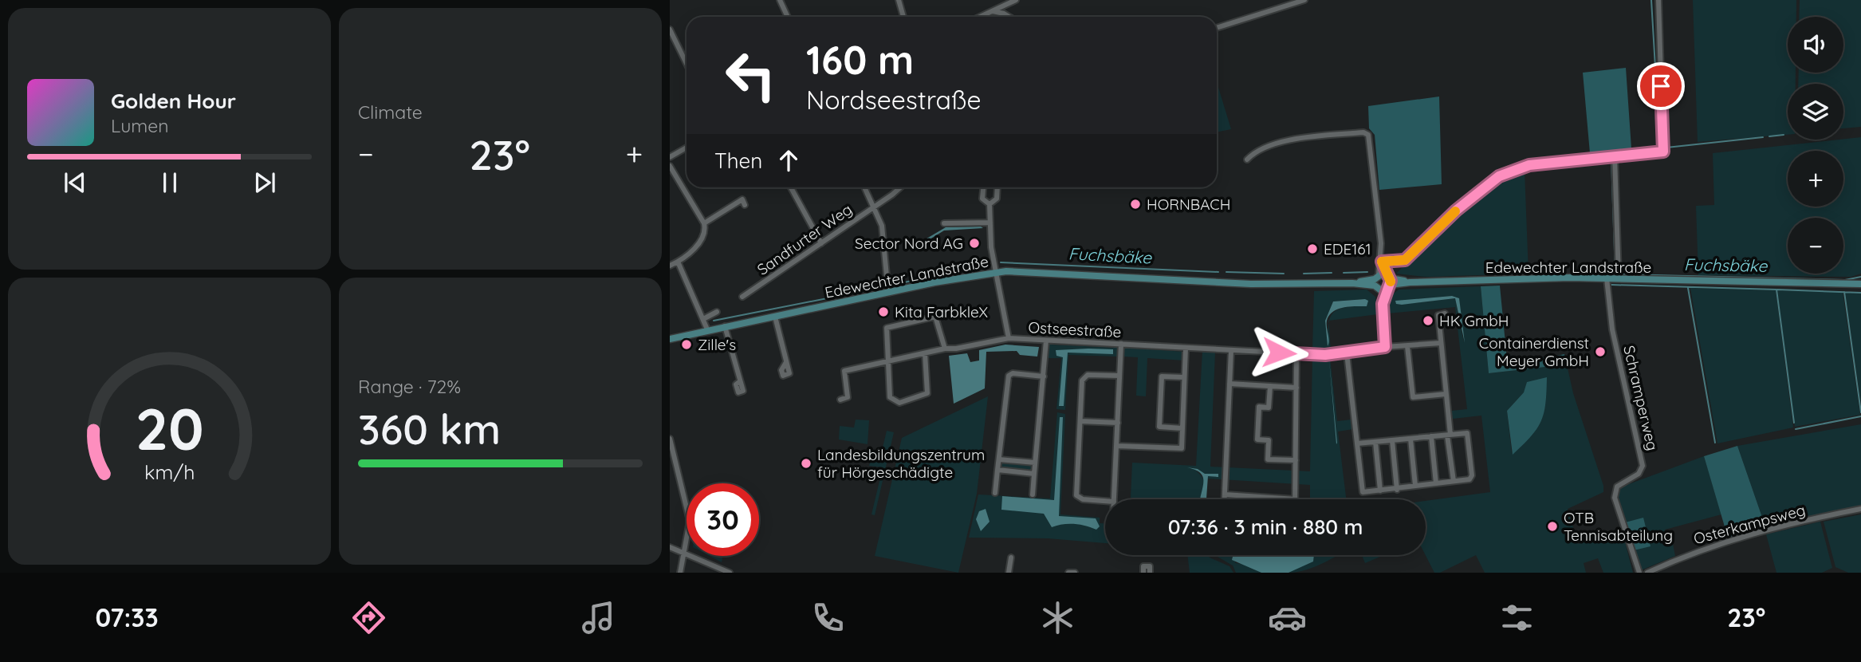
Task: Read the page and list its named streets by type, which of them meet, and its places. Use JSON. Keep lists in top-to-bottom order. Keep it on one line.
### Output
{"streets":{"main road":["Edewechter Landstraße"],"street":["Sandfurter Weg","Ostseestraße","Schramperweg","Osterkampsweg"]},"crossings":[["Edewechter Landstraße","Ostseestraße"],["Edewechter Landstraße","Schramperweg"]],"water":["Fuchsbäke"],"places":["HORNBACH","Sector Nord AG","EDE161","Kita FarbkleX","HK GmbH","Zille's","Containerdienst Meyer GmbH","Landesbildungszentrum für Hörgeschädigte","OTB Tennisabteilung"],"page":{"tile":["Climate",["Range · 72%","360 km"]],"map_buttons":["+","−"],"turn":["160 m","Nordseestraße"],"song":["Golden Hour","Lumen"],"heat":["−","23°","+"],"then":"Then","limit":"30","trip":"07:36 · 3 min · 880 m","tabs":["07:33","23°"],"gauge":["20","km/h"]}}
